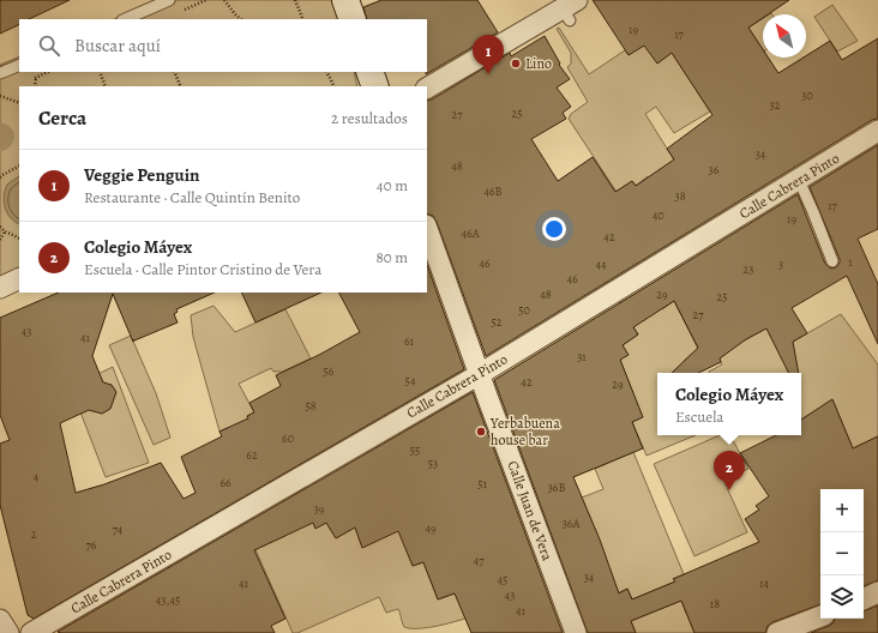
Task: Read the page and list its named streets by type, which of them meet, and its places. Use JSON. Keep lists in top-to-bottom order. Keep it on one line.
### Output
{"streets":{"street":["Calle Cabrera Pinto","Calle Juan de Vera"]},"crossings":[["Calle Cabrera Pinto","Calle Juan de Vera"]],"places":["Lino","Yerbabuena house bar"],"house_numbers":["19","17","30","32","25","27","34","48","36","46B","38","17","40","19","46A","42","1","46","44","3","23","46","48","29","25","50","27","52","43","41","61","31","56","54","42","29","58","60","55","62","53","4","66","51","36B","39","36A","49","74","2","76","47","34","45","41","14","43","43,45","18","41"],"north":"top left","page":{"search":"Buscar aquí","pins":["1","2"],"heading":["Cerca","2 resultados"],"list":[{"mark":"1","name":"Veggie Penguin","note":"Restaurante · Calle Quintín Benito","value":"40 m"},{"mark":"2","name":"Colegio Máyex","note":"Escuela · Calle Pintor Cristino de Vera","value":"80 m"}],"popup":["Colegio Máyex","Escuela"],"map_buttons":["+","−"]}}
